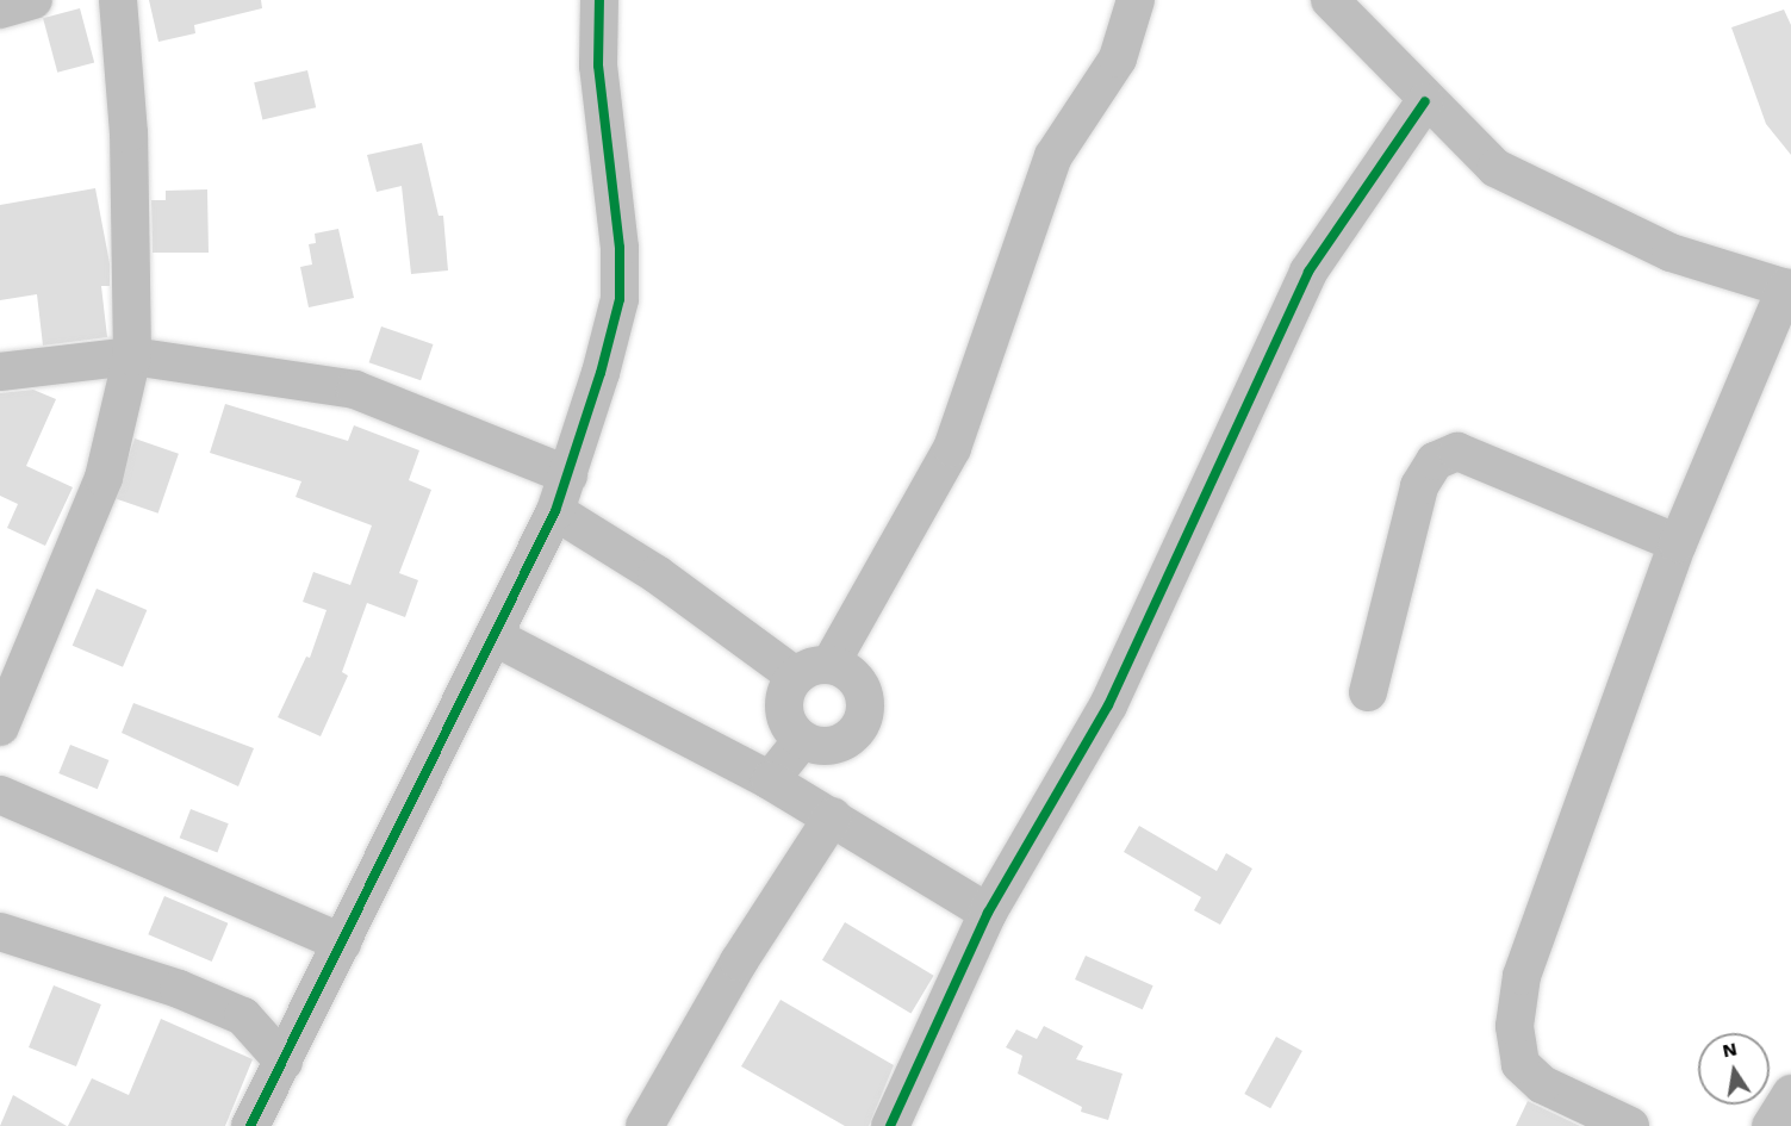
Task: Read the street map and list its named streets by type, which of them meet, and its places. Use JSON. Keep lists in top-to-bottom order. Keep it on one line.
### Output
{"north":"top"}
